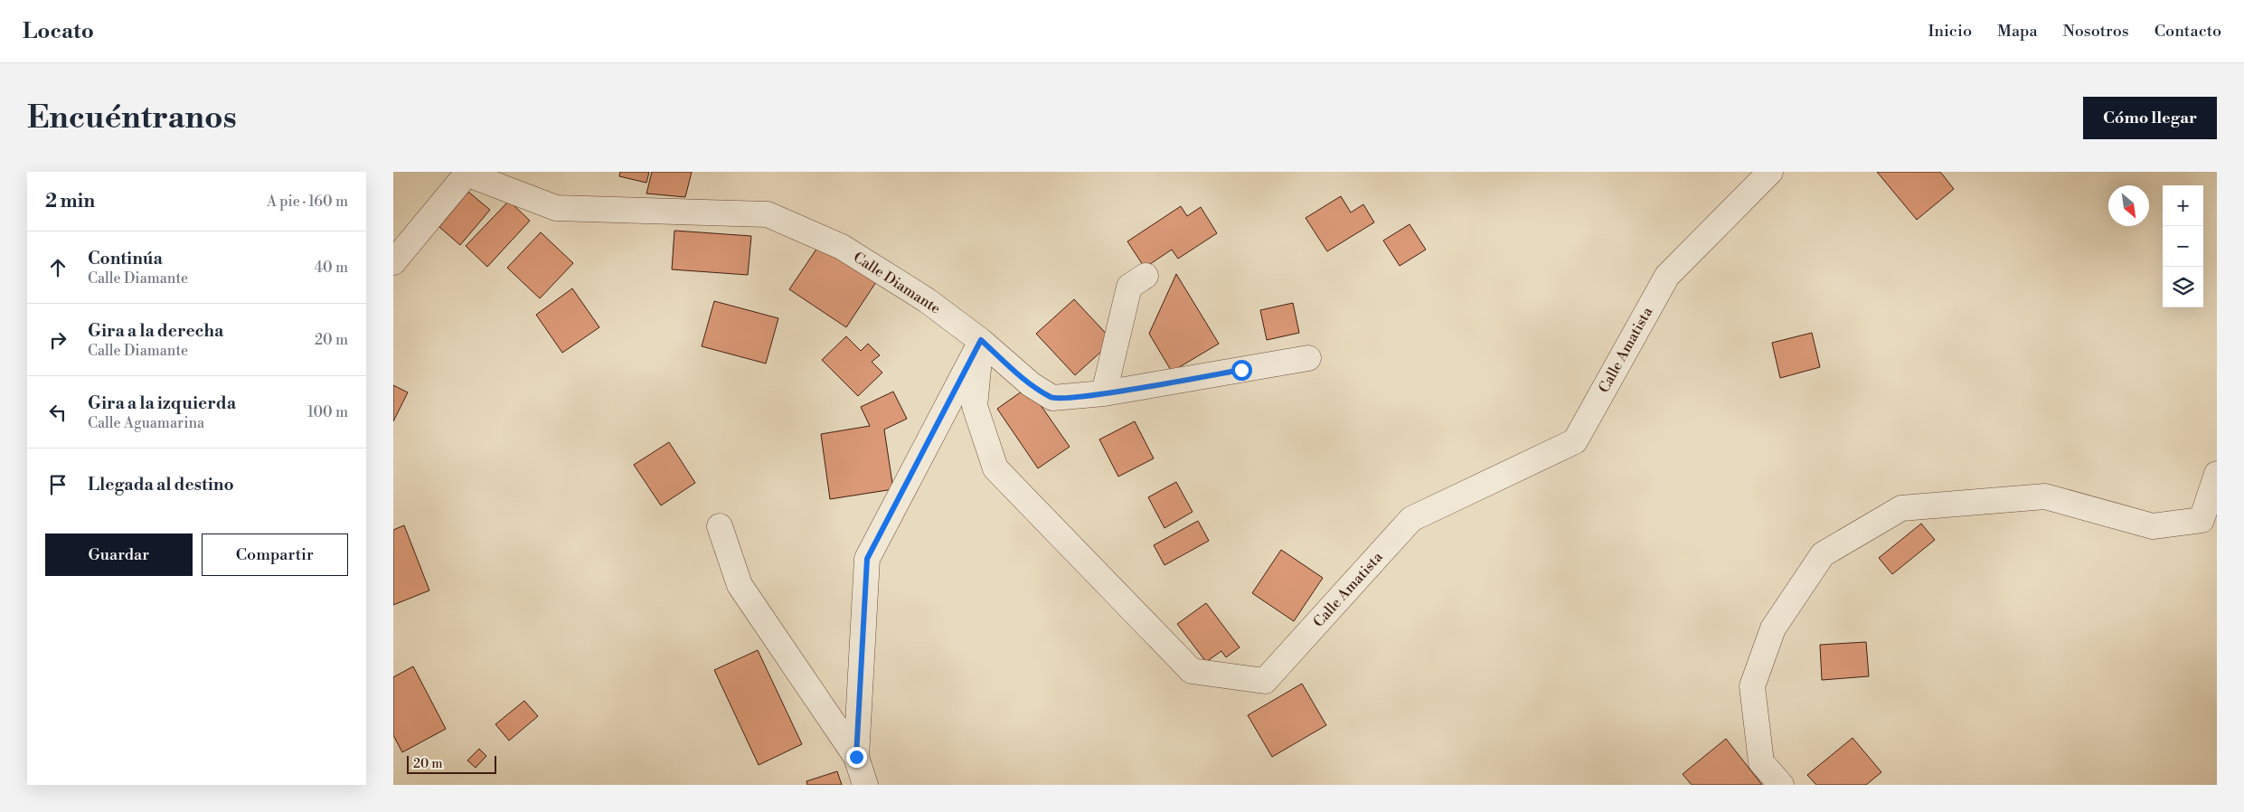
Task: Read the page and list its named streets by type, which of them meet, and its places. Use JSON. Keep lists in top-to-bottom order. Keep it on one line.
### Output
{"streets":{"street":["Calle Diamante","Calle Amatista"]},"crossings":[["Calle Diamante","Calle Amatista"]],"scale_bar":"20 m","north":"bottom right","page":{"header":"Locato","nav":["Inicio","Mapa","Nosotros","Contacto"],"buttons":["Cómo llegar",["Guardar","Compartir"]],"title":"Encuéntranos","heading":["2 min","A pie · 160 m"],"map_buttons":["+","−"],"list":[["Continúa","Calle Diamante","40 m"],["Gira a la derecha","Calle Diamante","20 m"],["Gira a la izquierda","Calle Aguamarina","100 m"],"Llegada al destino"],"scale":"20 m"}}
